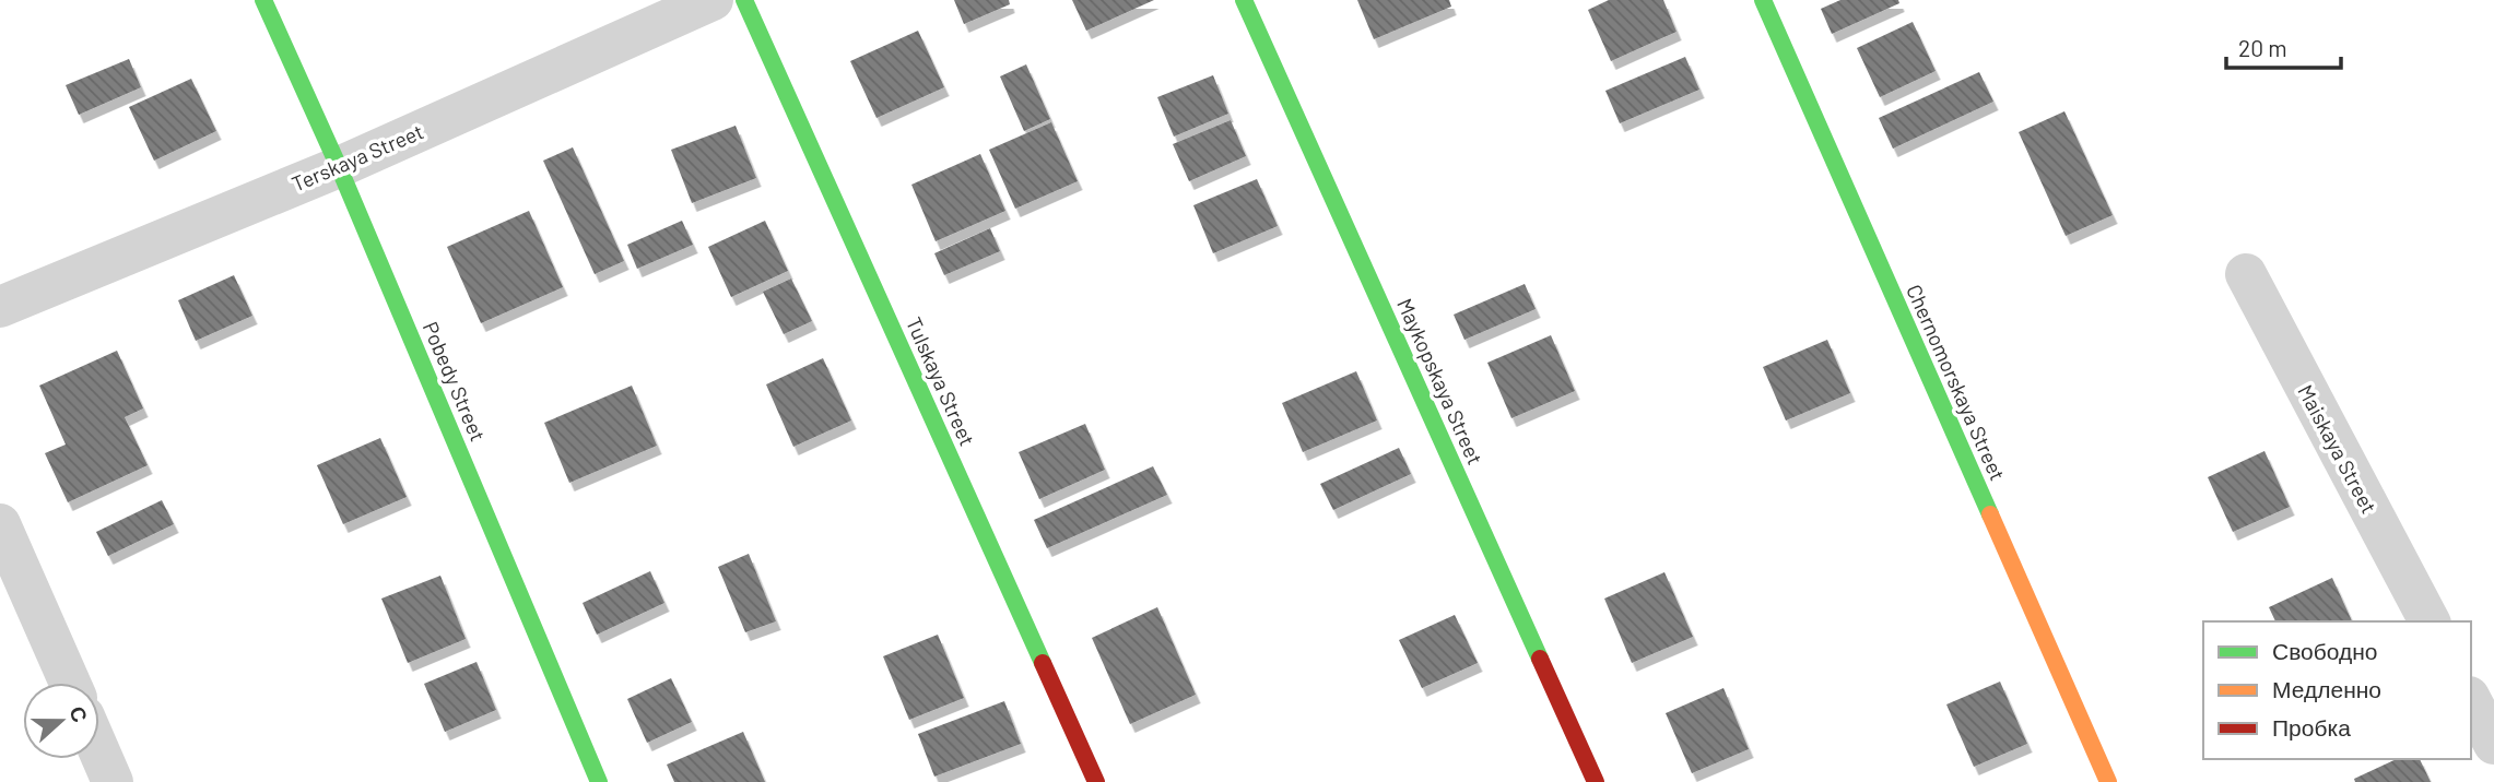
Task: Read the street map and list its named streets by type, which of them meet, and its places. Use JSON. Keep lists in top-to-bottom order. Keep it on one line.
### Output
{"streets":{"street":["Terskaya Street","Pobedy Street","Tulskaya Street","Maykopskaya Street","Chernomorskaya Street","Maiskaya Street"]},"crossings":[["Terskaya Street","Pobedy Street"]],"legend":["Свободно","Медленно","Пробка"],"scale_bar":"20 m","north":"right"}
